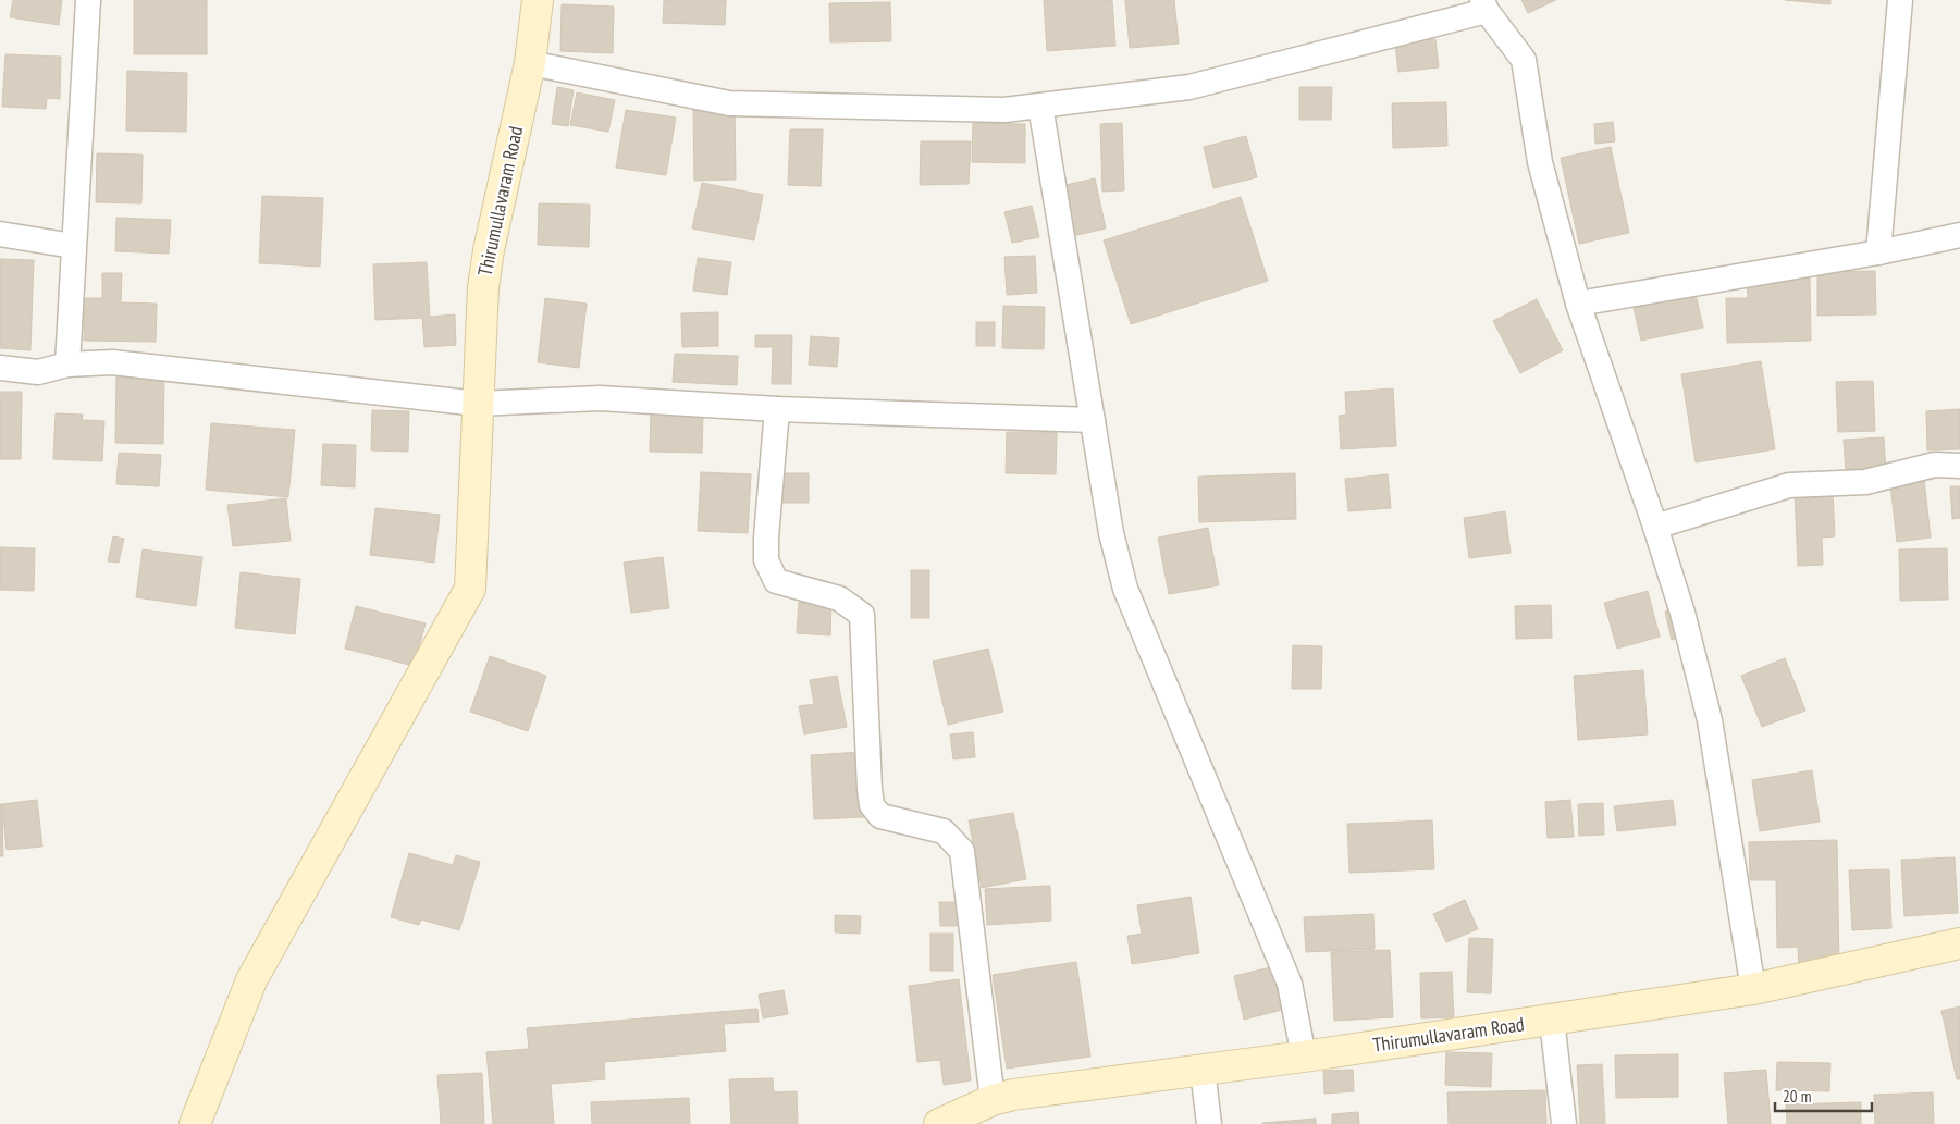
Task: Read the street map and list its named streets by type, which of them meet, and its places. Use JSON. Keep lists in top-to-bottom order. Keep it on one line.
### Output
{"streets":{"street":["Thirumullavaram Road"]},"scale_bar":"20 m"}
